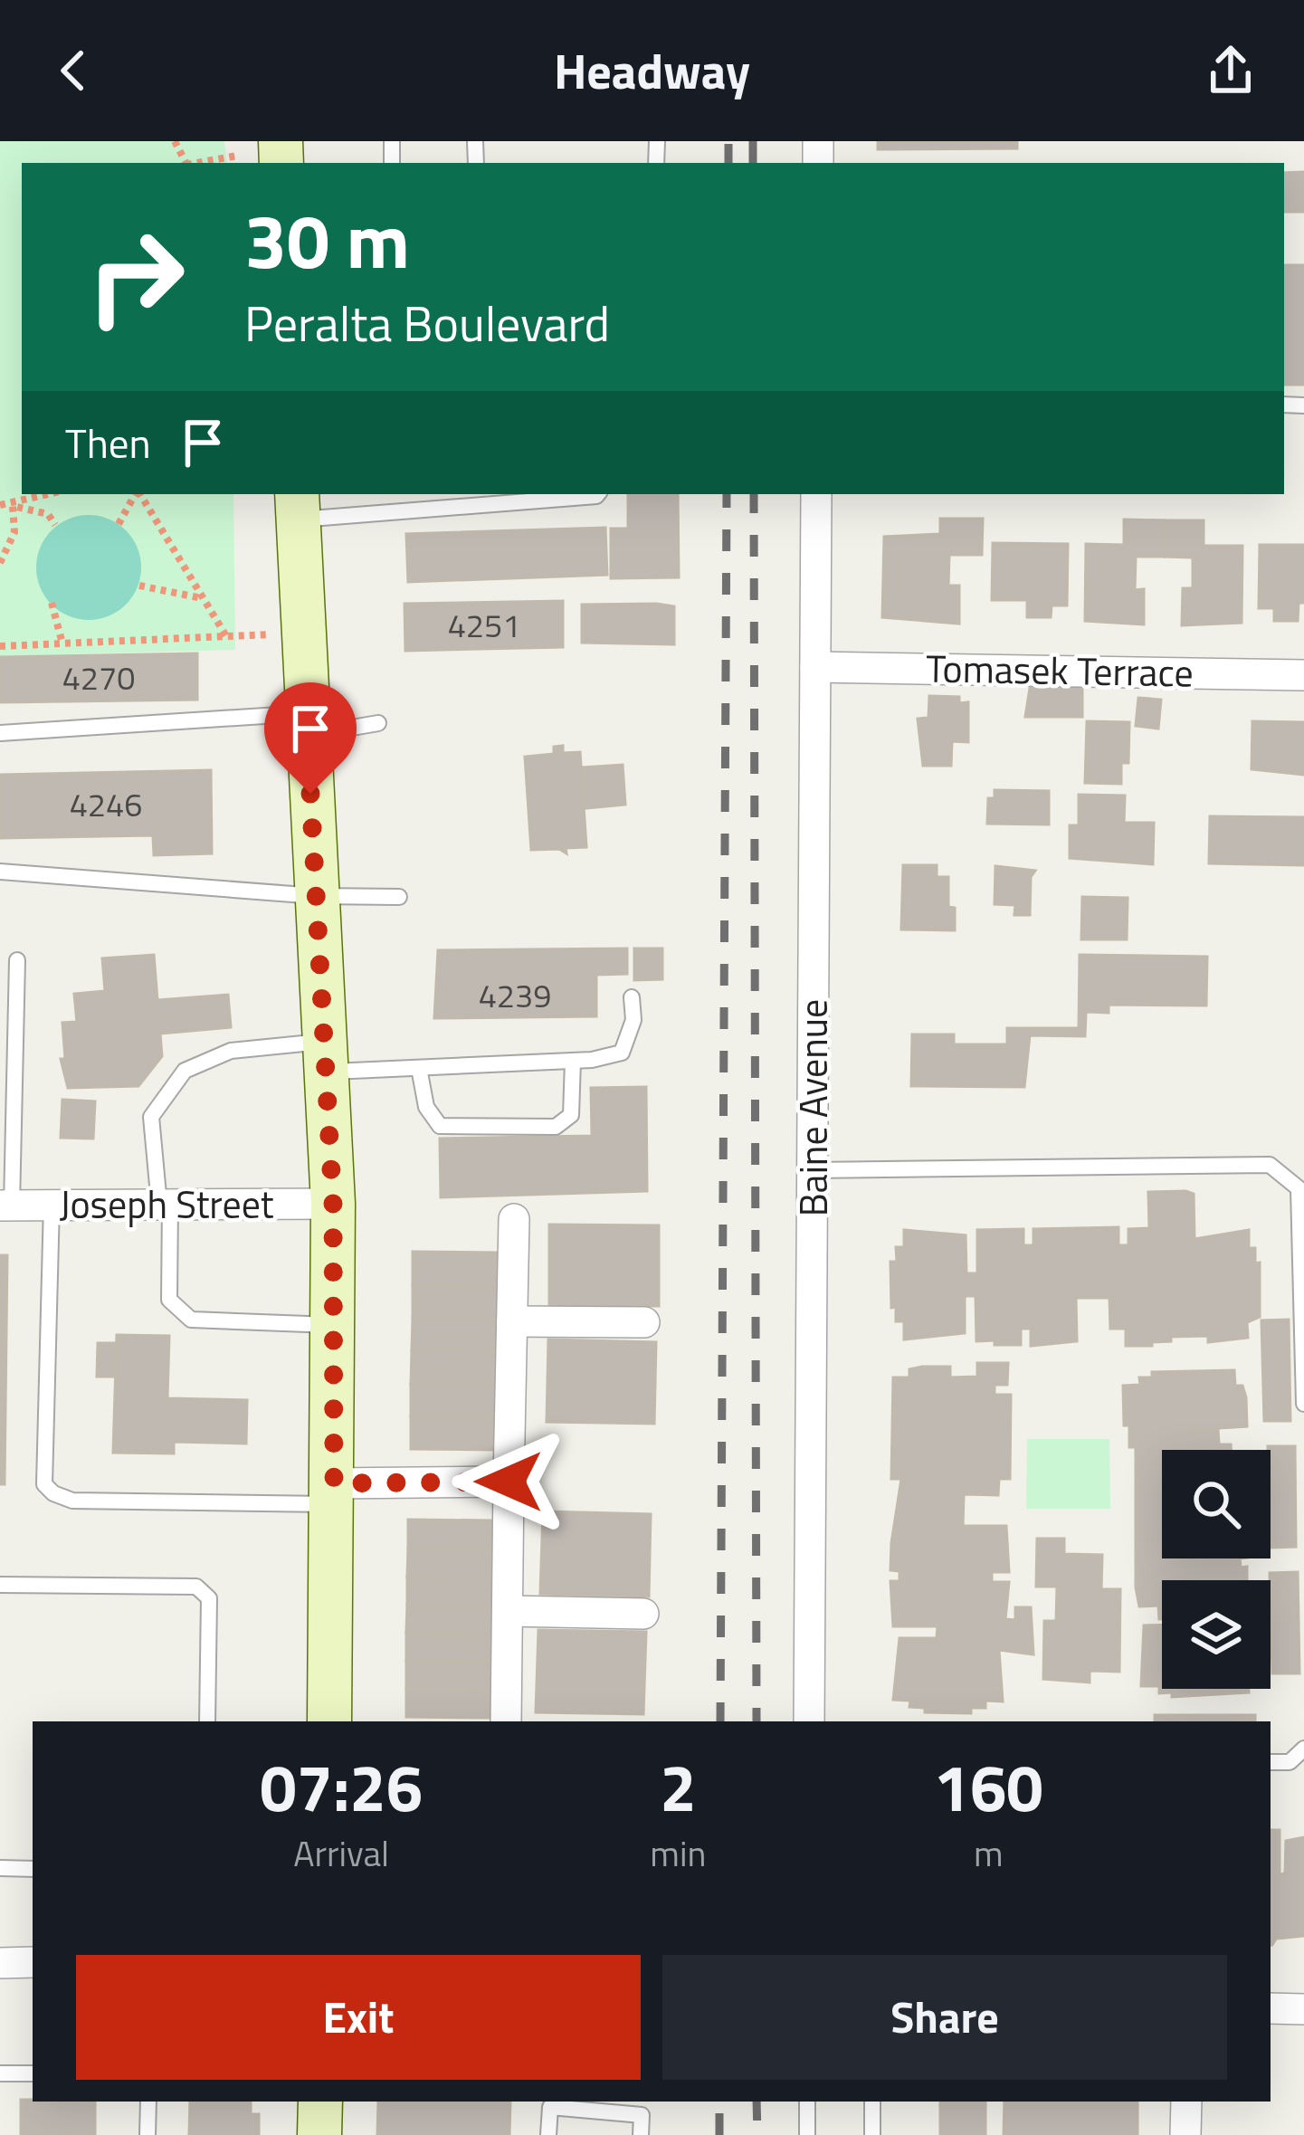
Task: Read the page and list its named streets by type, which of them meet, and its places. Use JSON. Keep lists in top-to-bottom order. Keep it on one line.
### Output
{"streets":{"street":["Tomasek Terrace","Baine Avenue","Joseph Street"]},"crossings":[["Tomasek Terrace","Baine Avenue"]],"house_numbers":["4251","4270","4246","4239"],"page":{"header":"Headway","turn":["30 m","Peralta Boulevard"],"then":"Then","eta":["07:26","Arrival","2","min","160","m"],"buttons":["Exit","Share"]}}
